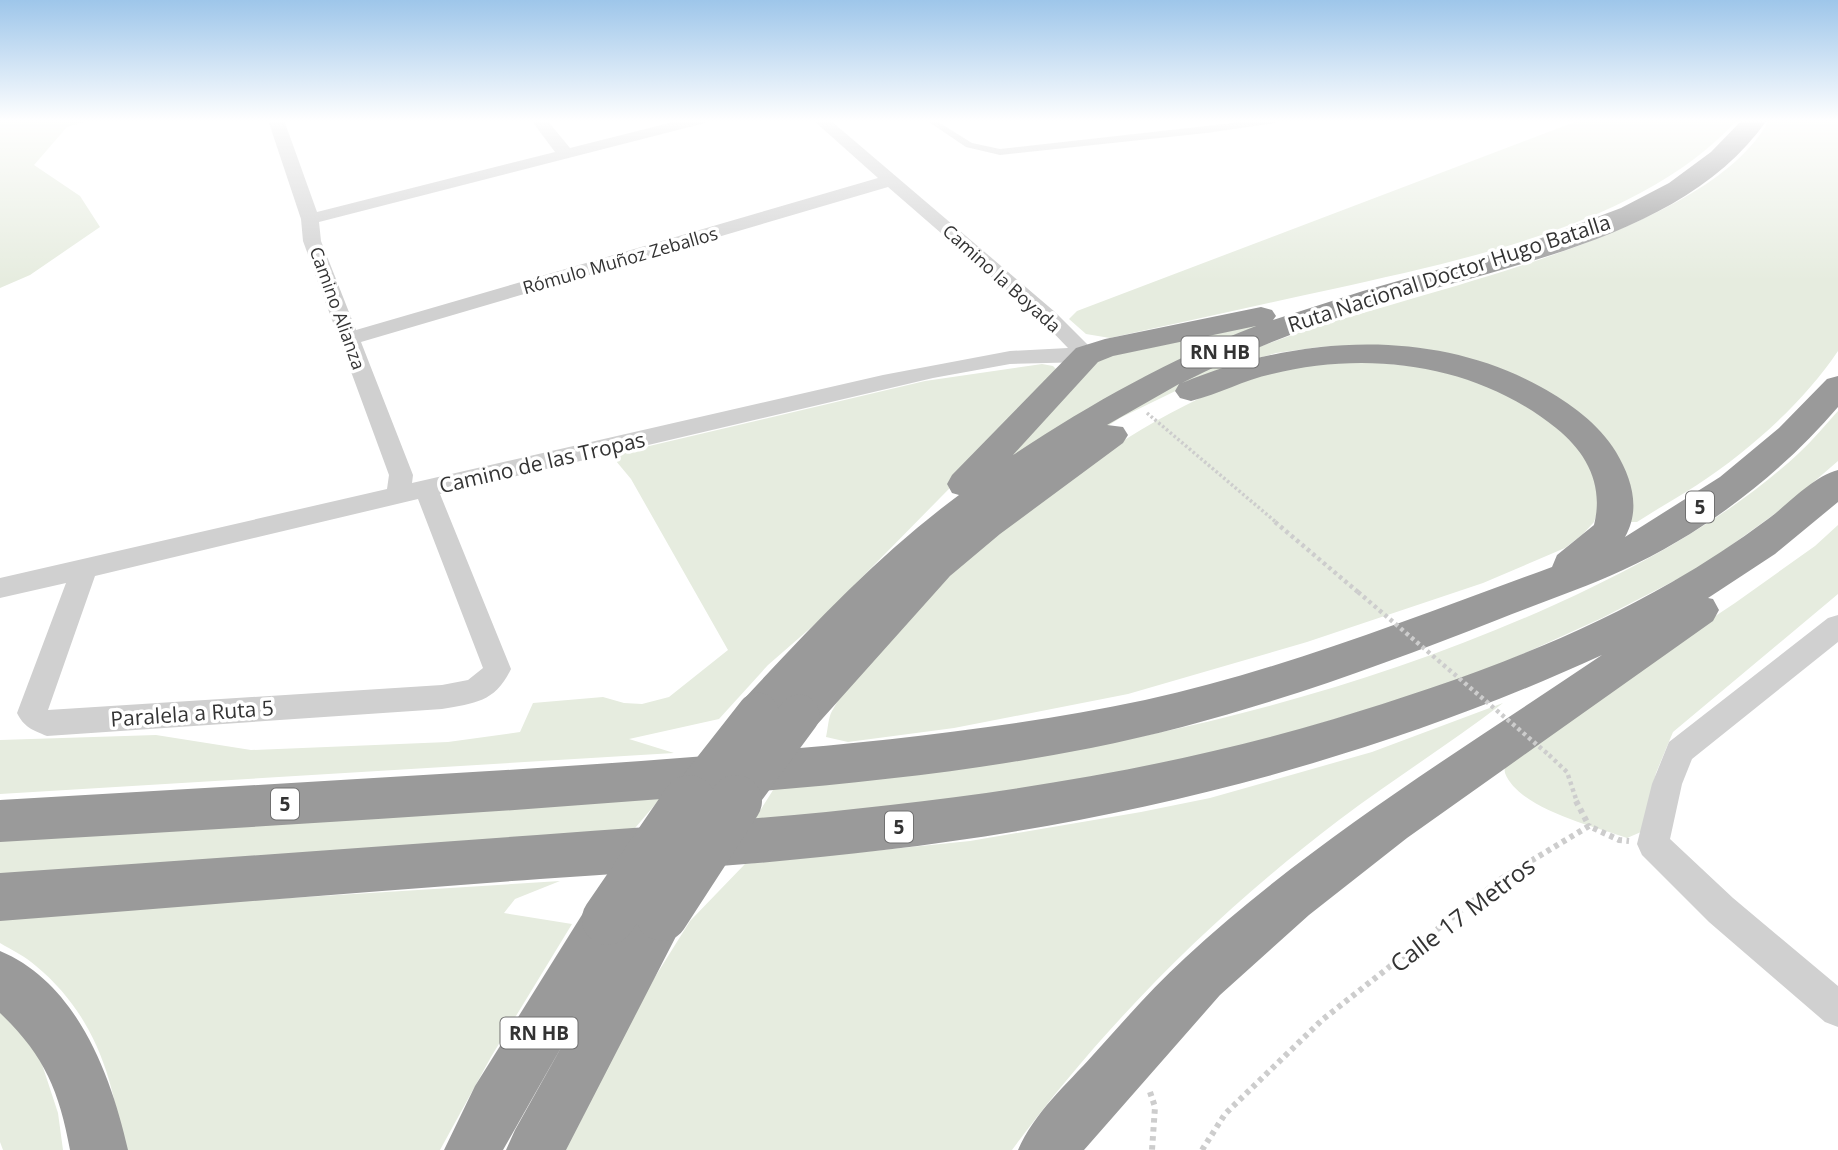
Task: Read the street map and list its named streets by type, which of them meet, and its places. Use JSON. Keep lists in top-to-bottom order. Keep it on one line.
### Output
{"streets":{"highway":["Ruta Nacional Doctor Hugo Batalla","RN HB","5"],"street":["Rómulo Muñoz Zeballos","Camino la Boyada","Camino Alianza","Camino de las Tropas","Paralela a Ruta 5"],"path":["Calle 17 Metros"]},"crossings":[["Rómulo Muñoz Zeballos","Camino la Boyada"],["Rómulo Muñoz Zeballos","Camino Alianza"],["Camino la Boyada","Camino de las Tropas"],["Camino Alianza","Camino de las Tropas"],["Camino de las Tropas","Paralela a Ruta 5"]]}
